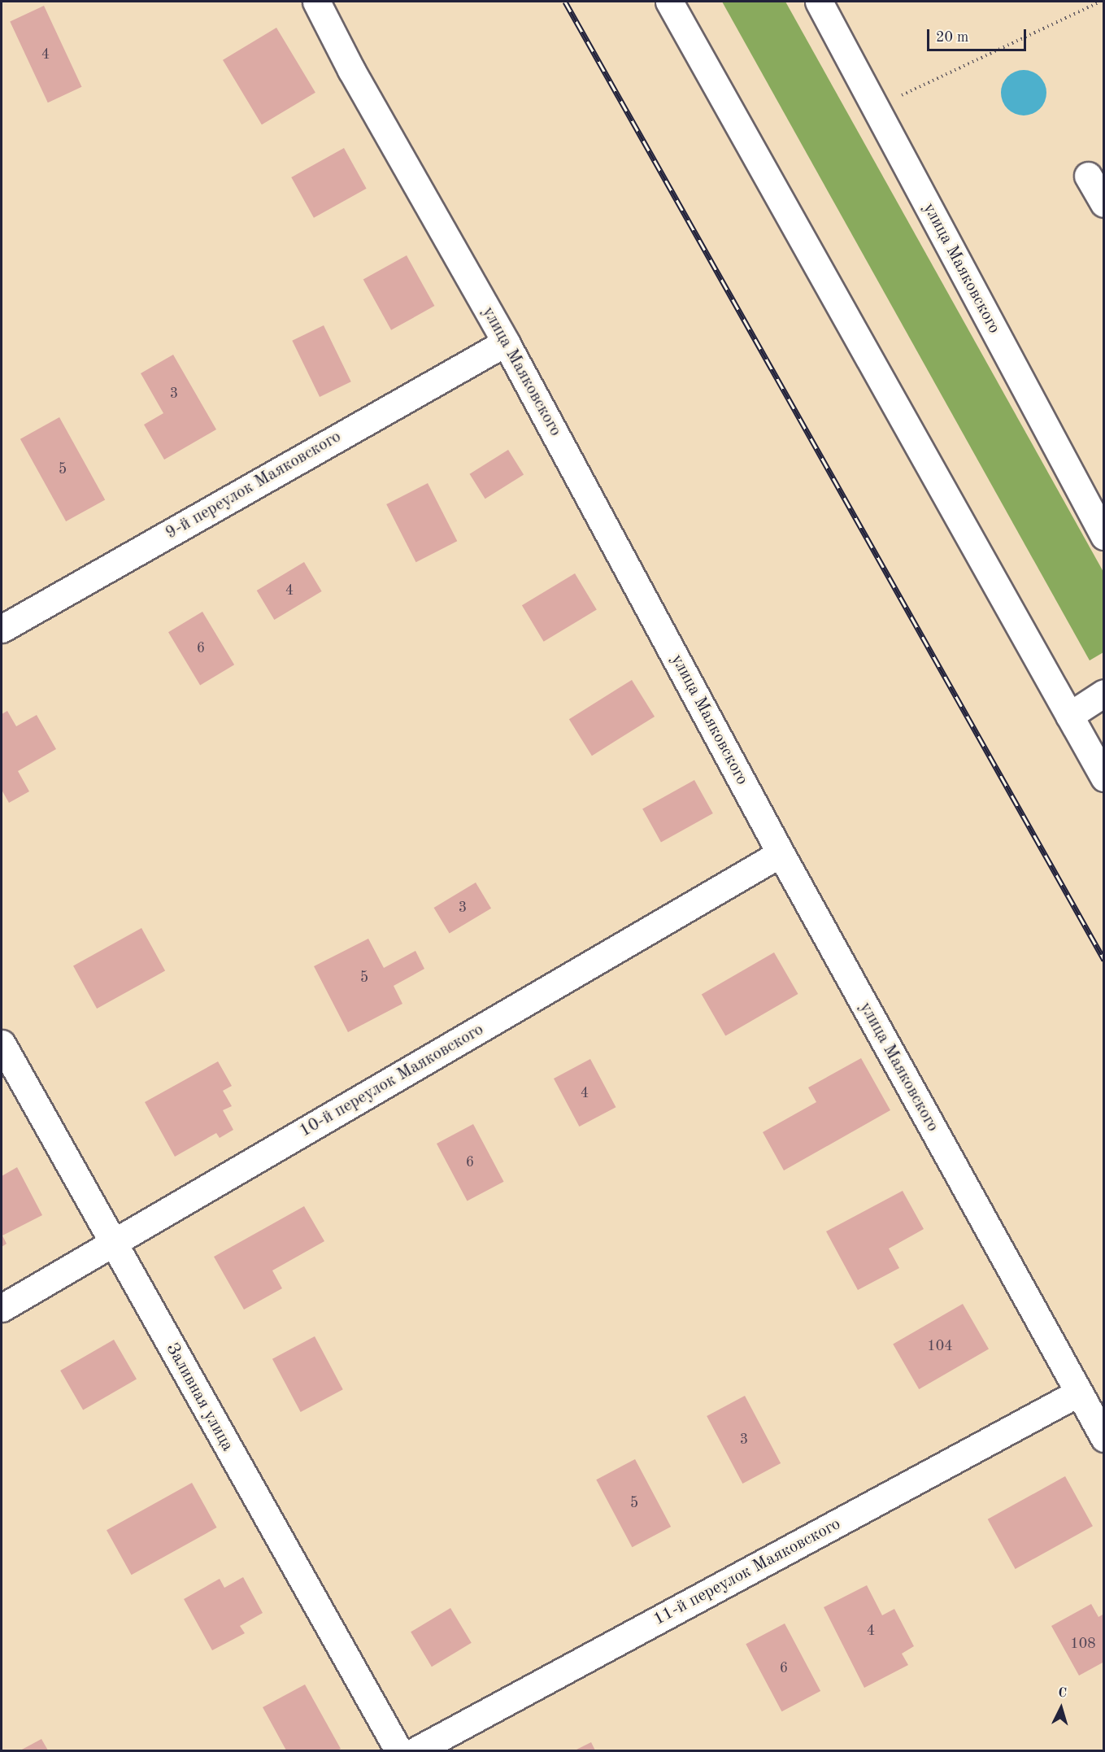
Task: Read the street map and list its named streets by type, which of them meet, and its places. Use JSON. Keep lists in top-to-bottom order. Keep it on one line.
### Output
{"streets":{"street":["улица Маяковского","9-й переулок Маяковского","10-й переулок Маяковского","Заливная улица","11-й переулок Маяковского"]},"crossings":[["улица Маяковского","9-й переулок Маяковского"],["улица Маяковского","10-й переулок Маяковского"],["улица Маяковского","11-й переулок Маяковского"],["10-й переулок Маяковского","Заливная улица"]],"house_numbers":["4","3","5","4","6","3","5","4","6","104","3","5","4","108","6"],"scale_bar":"20 m","north":"top"}
